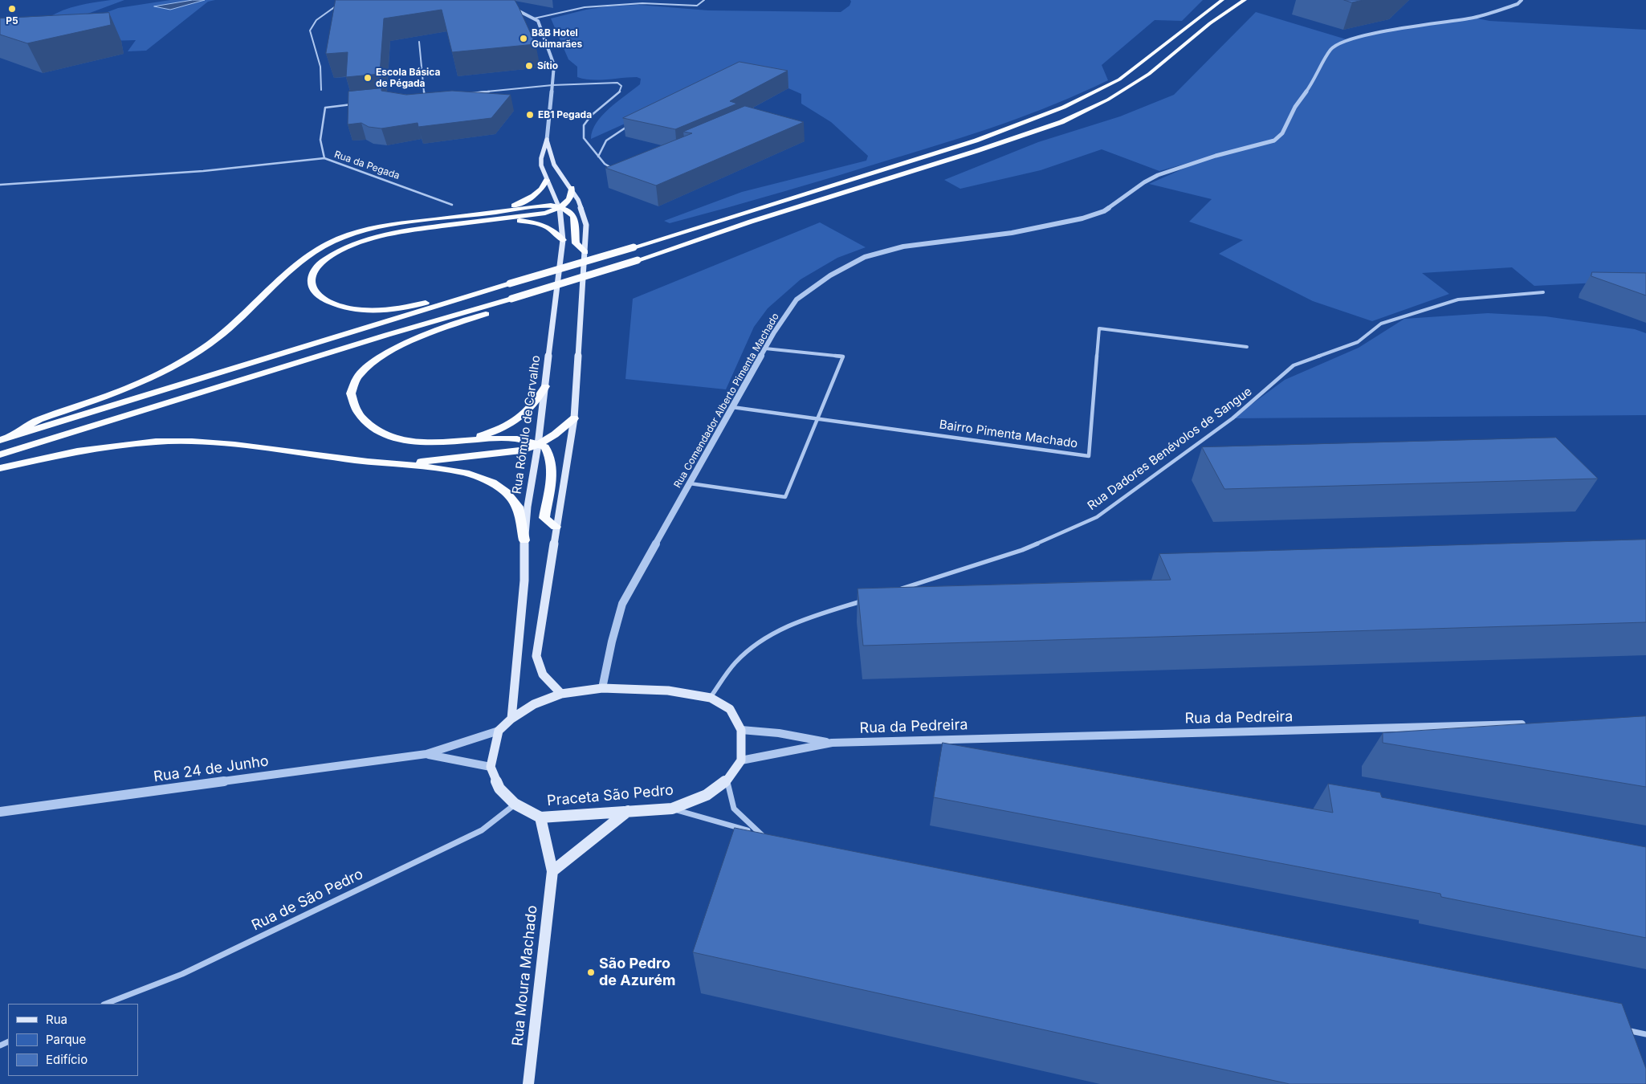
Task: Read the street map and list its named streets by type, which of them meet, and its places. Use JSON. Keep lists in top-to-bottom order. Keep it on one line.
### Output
{"streets":{"main road":["Rua Rómulo de Carvalho","Praceta São Pedro","Rua Moura Machado"],"street":["Rua da Pegada","Rua Comendador Alberto Pimenta Machado","Bairro Pimenta Machado","Rua Dadores Benévolos de Sangue","Rua da Pedreira","Rua 24 de Junho","Rua de São Pedro"]},"crossings":[["Rua Comendador Alberto Pimenta Machado","Bairro Pimenta Machado"],["Rua da Pedreira","Praceta São Pedro"],["Rua 24 de Junho","Praceta São Pedro"],["Praceta São Pedro","Rua de São Pedro"],["Praceta São Pedro","Rua Moura Machado"]],"places":["P5","B&B Hotel Guimarães","Sítio","Escola Básica de Pégada","EB1 Pegada","São Pedro de Azurém"],"legend":["Rua","Parque","Edifício"]}
